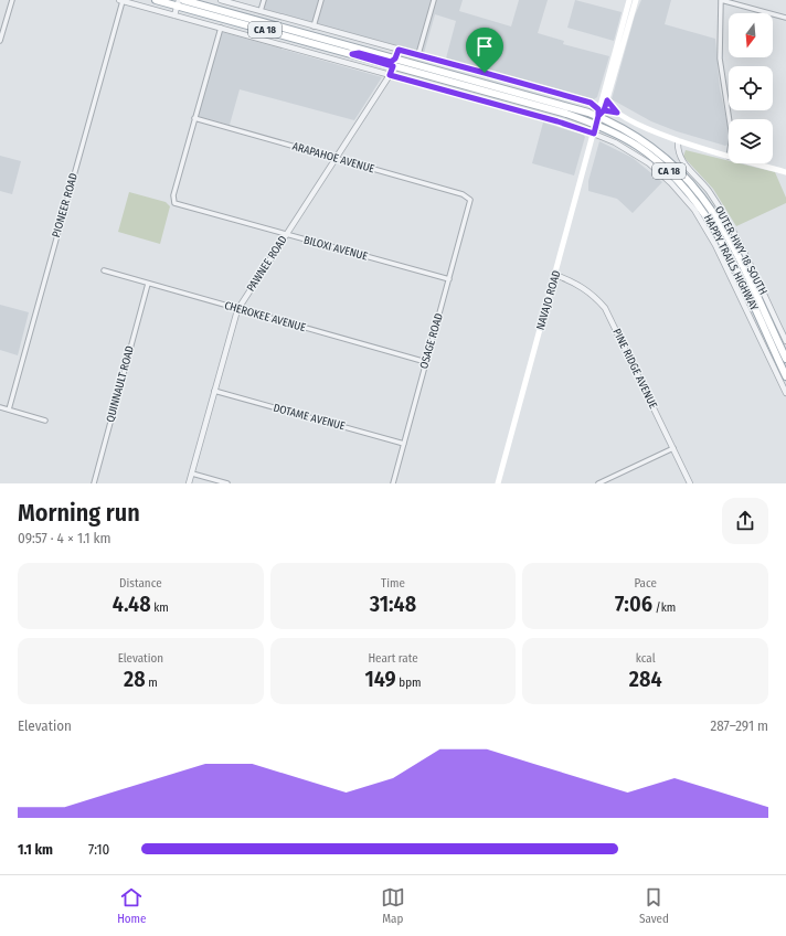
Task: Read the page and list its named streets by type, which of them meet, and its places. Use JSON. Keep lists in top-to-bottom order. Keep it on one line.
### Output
{"streets":{"main road":["CA 18","HAPPY TRAILS HIGHWAY","NAVAJO ROAD"],"street":["ARAPAHOE AVENUE","PIONEER ROAD","BILOXI AVENUE","OUTER HWY 18 SOUTH","PAWNEE ROAD","CHEROKEE AVENUE","OSAGE ROAD","PINE RIDGE AVENUE","QUINNAULT ROAD","DOTAME AVENUE"]},"crossings":[["ARAPAHOE AVENUE","BILOXI AVENUE"],["ARAPAHOE AVENUE","PAWNEE ROAD"],["ARAPAHOE AVENUE","OSAGE ROAD"],["BILOXI AVENUE","PAWNEE ROAD"],["BILOXI AVENUE","OSAGE ROAD"],["HAPPY TRAILS HIGHWAY","PAWNEE ROAD"],["HAPPY TRAILS HIGHWAY","NAVAJO ROAD"],["PAWNEE ROAD","CHEROKEE AVENUE"],["PAWNEE ROAD","DOTAME AVENUE"],["NAVAJO ROAD","PINE RIDGE AVENUE"],["CHEROKEE AVENUE","OSAGE ROAD"],["CHEROKEE AVENUE","QUINNAULT ROAD"],["OSAGE ROAD","DOTAME AVENUE"]],"north":"bottom","page":{"heading":["Morning run","09:57 · 4 × 1.1 km"],"stats":[["Distance","4.48 km"],["Time","31:48"],["Pace","7:06 /km"],["Elevation","28 m"],["Heart rate","149 bpm"],["kcal","284"]],"chart":["Elevation","287–291 m"],"list":[{"name":"1.1 km","note":"7:10"}],"tabs":["Home","Map","Saved"]}}
